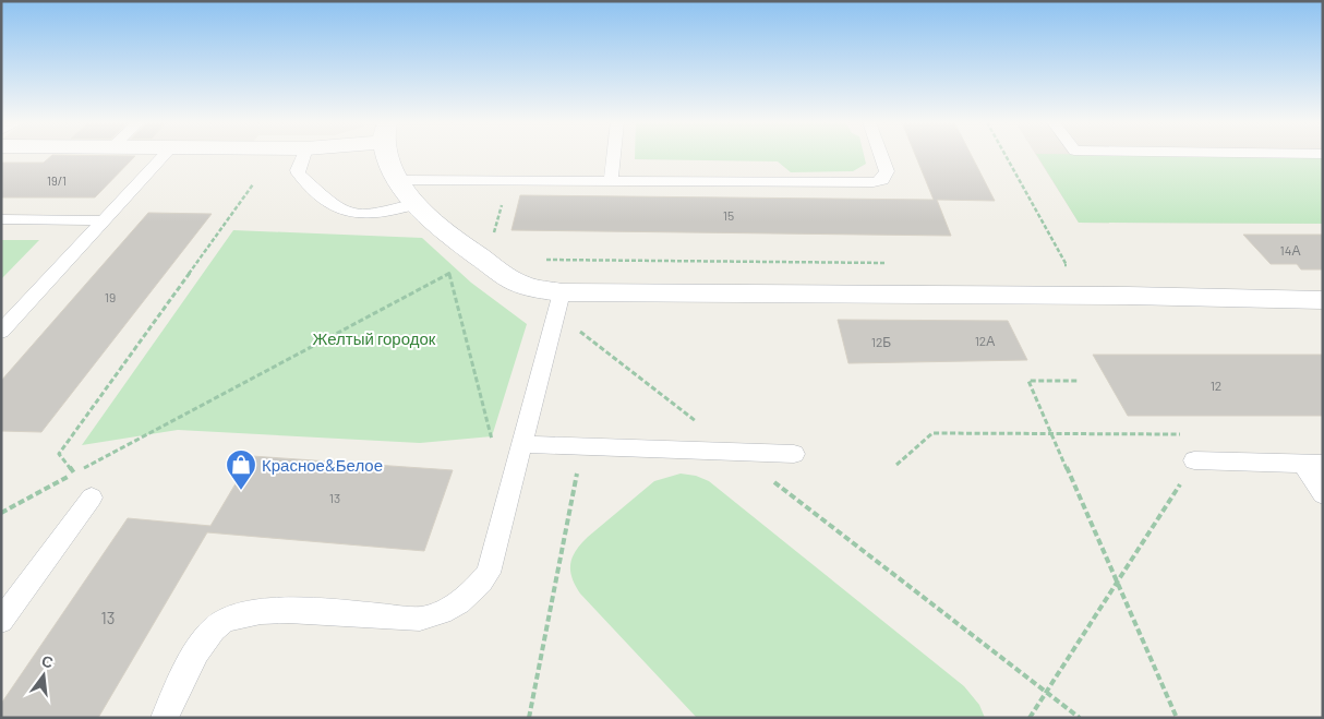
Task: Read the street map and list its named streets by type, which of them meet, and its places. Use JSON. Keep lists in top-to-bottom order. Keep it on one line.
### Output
{"parks":["Желтый городок"],"places":{"shop":["Красное&Белое"]},"house_numbers":["19/1","15","14А","19","12А","12Б","12","13","13"],"north":"top"}
